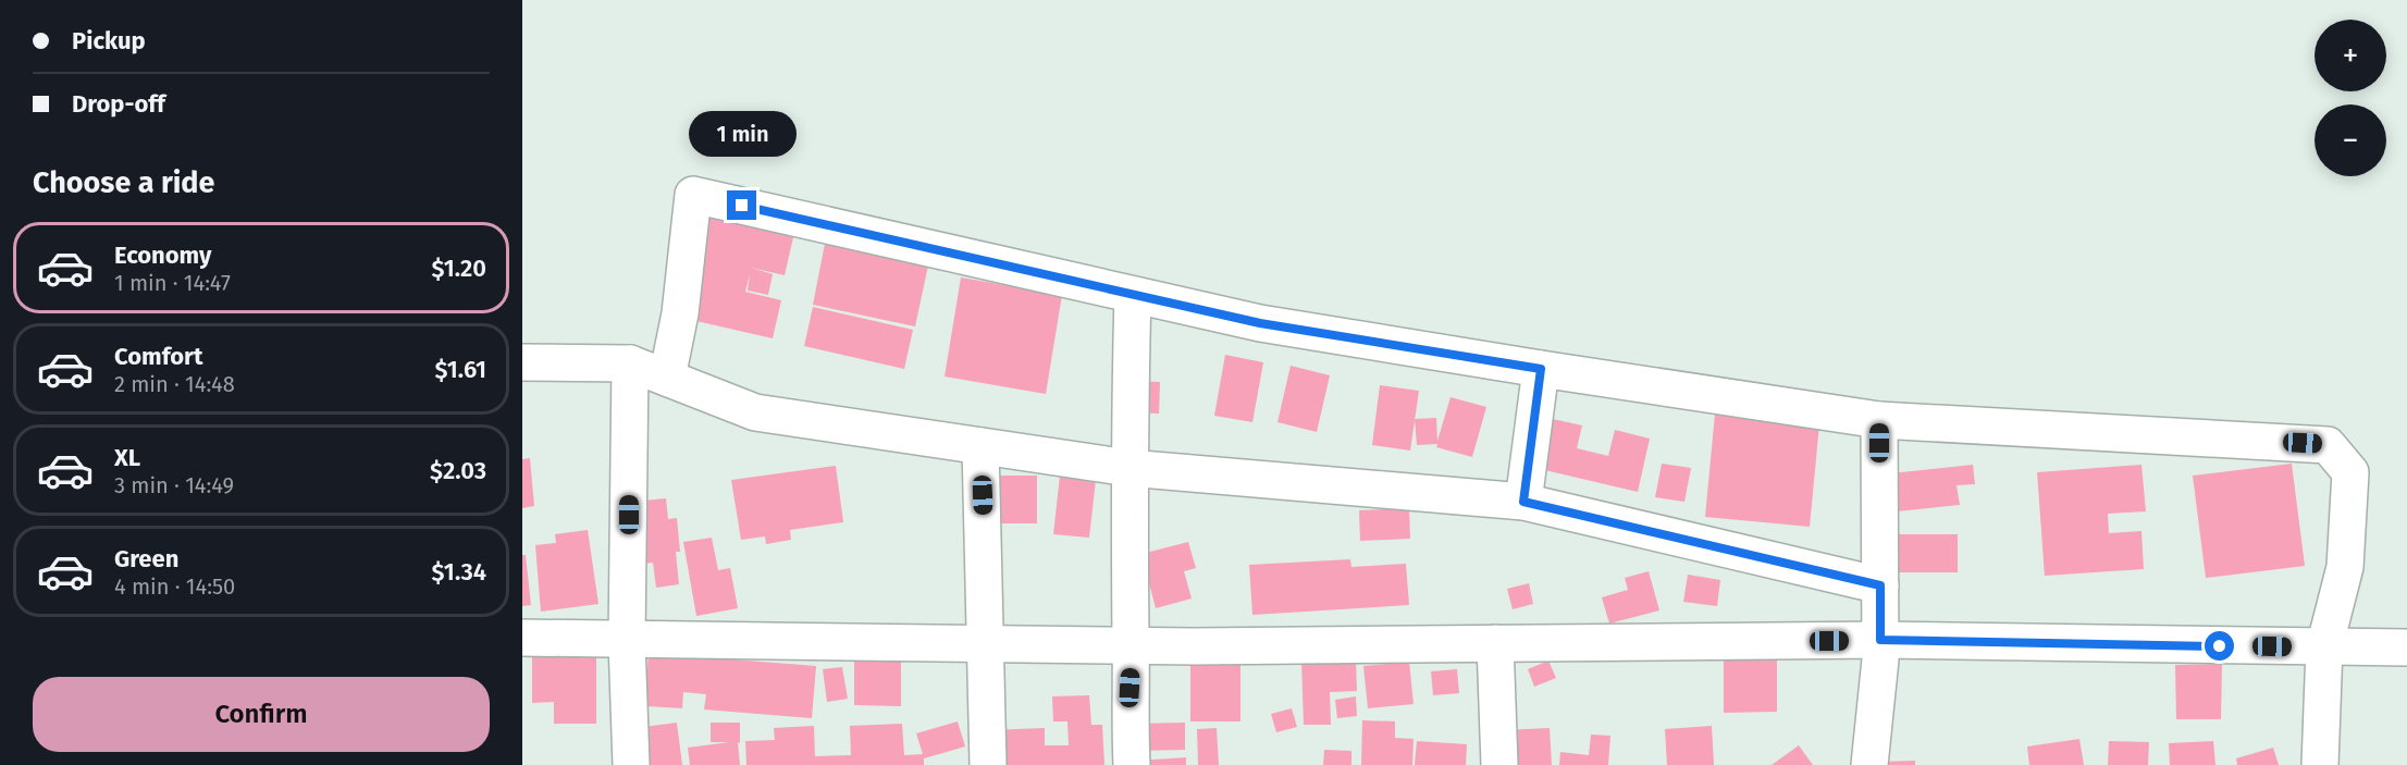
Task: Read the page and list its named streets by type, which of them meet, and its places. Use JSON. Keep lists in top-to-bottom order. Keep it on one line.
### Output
{"page":{"banner":["Pickup","Drop-off"],"map_buttons":["+","−"],"bubble":"1 min","heading":"Choose a ride","list":[{"name":"Economy","note":"1 min · 14:47","value":"$1.20"},{"name":"Comfort","note":"2 min · 14:48","value":"$1.61"},{"name":"XL","note":"3 min · 14:49","value":"$2.03"},{"name":"Green","note":"4 min · 14:50","value":"$1.34"}],"buttons":"Confirm"}}
